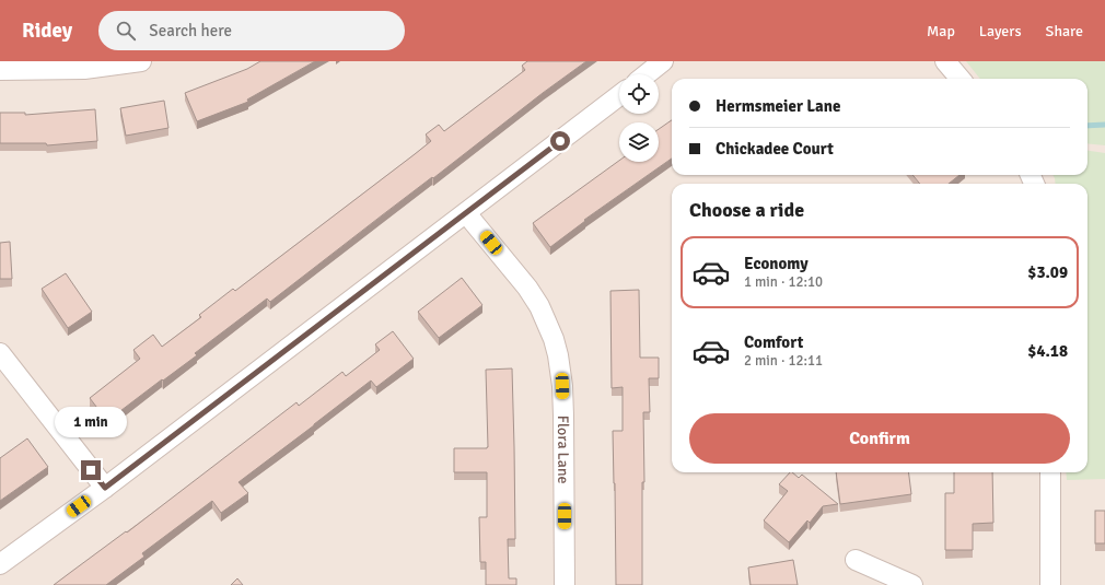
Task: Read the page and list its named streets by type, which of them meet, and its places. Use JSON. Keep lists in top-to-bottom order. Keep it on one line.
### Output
{"streets":{"street":["Flora Lane"]},"page":{"header":"Ridey","search":"Search here","nav":["Map","Layers","Share"],"banner":["Hermsmeier Lane","Chickadee Court"],"heading":"Choose a ride","list":[{"name":"Economy","note":"1 min · 12:10","value":"$3.09"},{"name":"Comfort","note":"2 min · 12:11","value":"$4.18"}],"buttons":"Confirm","bubble":"1 min"}}
